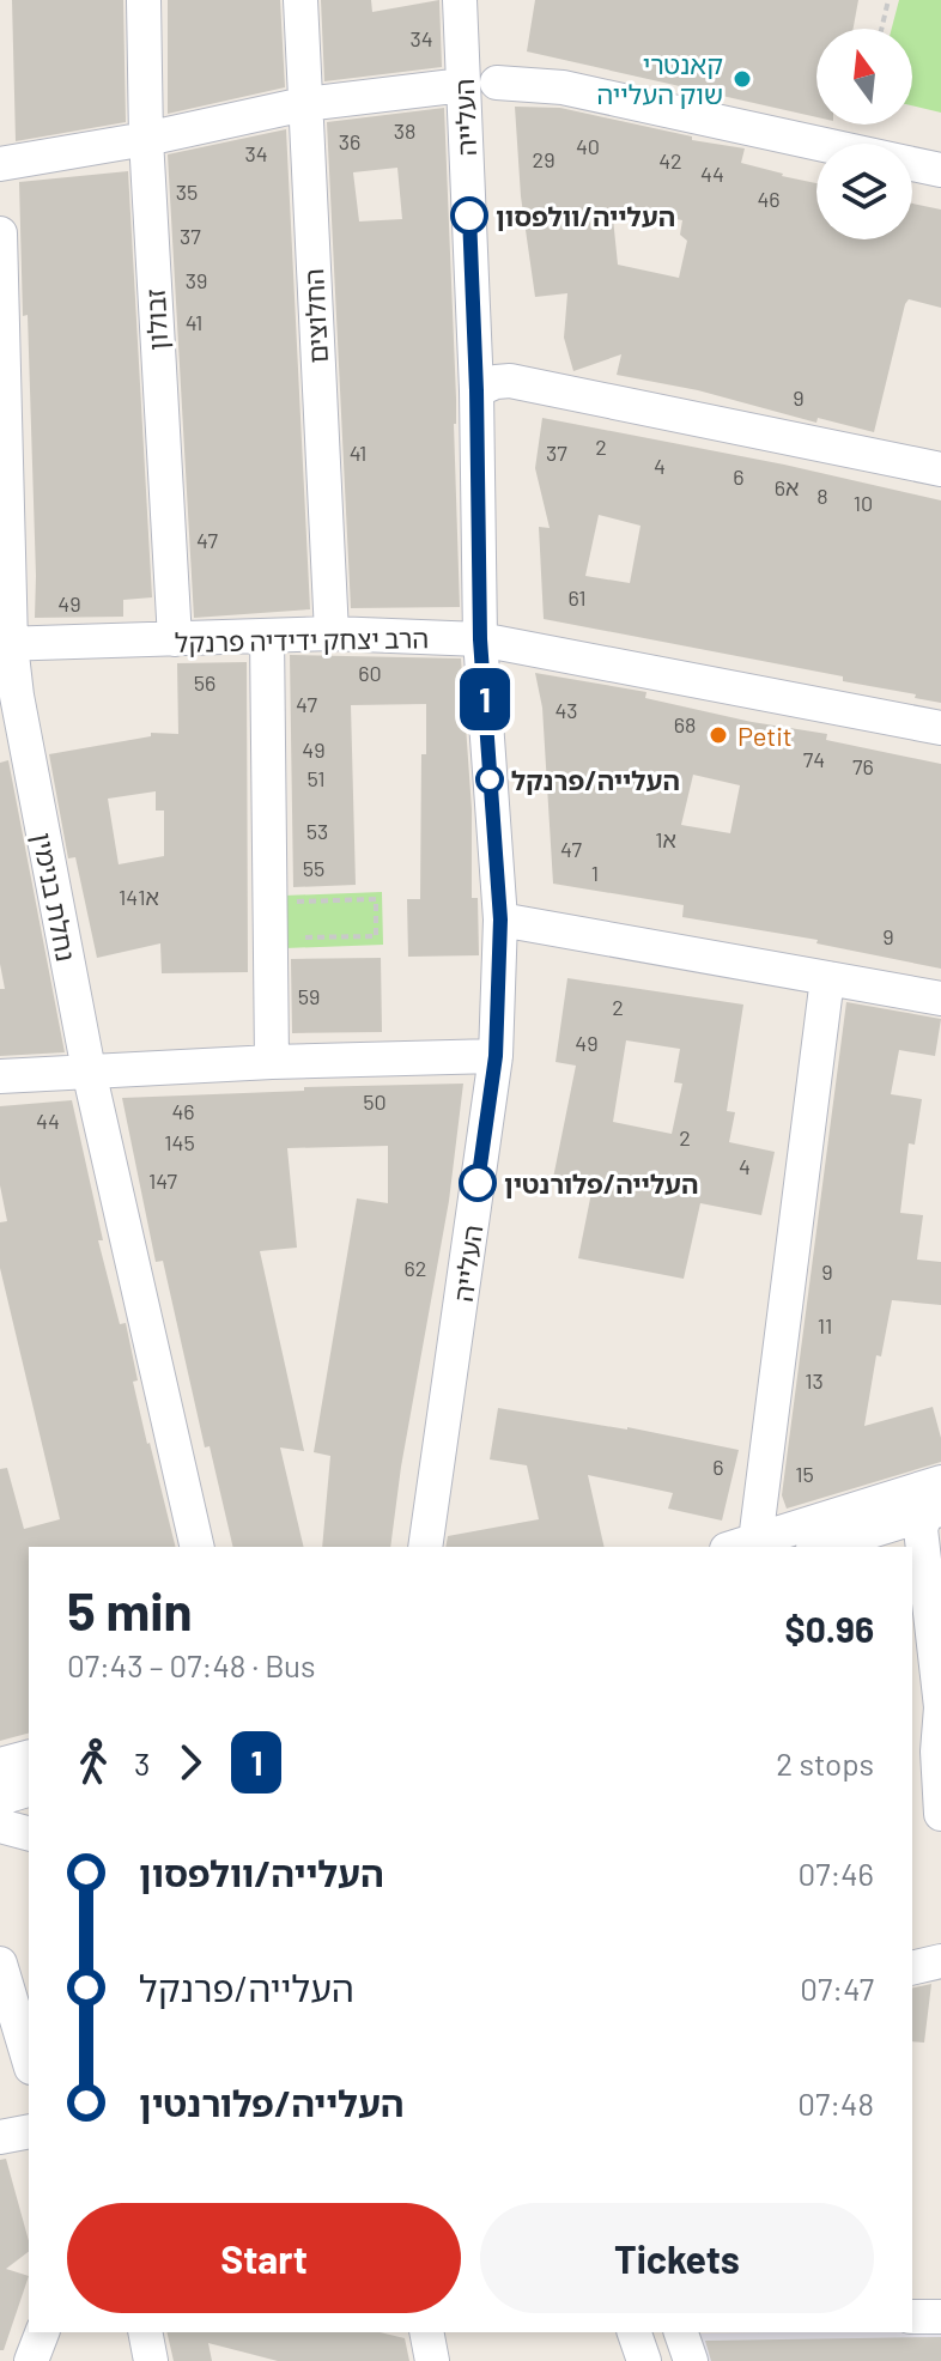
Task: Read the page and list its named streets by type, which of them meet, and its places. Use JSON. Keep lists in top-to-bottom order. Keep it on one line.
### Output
{"streets":{"street":["העלייה","החלוצים","זבולון","הרב יצחק ידידיה פרנקל","נחלת בנימין"]},"crossings":[["העלייה","הרב יצחק ידידיה פרנקל"],["החלוצים","הרב יצחק ידידיה פרנקל"],["זבולון","הרב יצחק ידידיה פרנקל"],["הרב יצחק ידידיה פרנקל","נחלת בנימין"]],"places":["קאנטרי שוק העלייה","העלייה/וולפסון","Petit","העלייה/פרנקל","העלייה/פלורנטין"],"lines":["bus line 1"],"house_numbers":["34","38","36","40","34","29","42","44","35","46","37","39","41","9","2","41","37","4","6","6א","8","10","47","61","49","60","56","47","43","68","49","74","76","51","53","1א","47","55","1","141א","9","59","2","49","50","46","44","2","145","4","147","62","9","11","13","6","15"],"north":"top","page":{"on_map":"1","heading":["5 min","07:43 – 07:48 · Bus","$0.96"],"legs":["3","1","2 stops"],"list":[{"name":"העלייה/וולפסון","value":"07:46"},{"name":"העלייה/פרנקל","value":"07:47"},{"name":"העלייה/פלורנטין","value":"07:48"}],"buttons":["Start","Tickets"]}}
